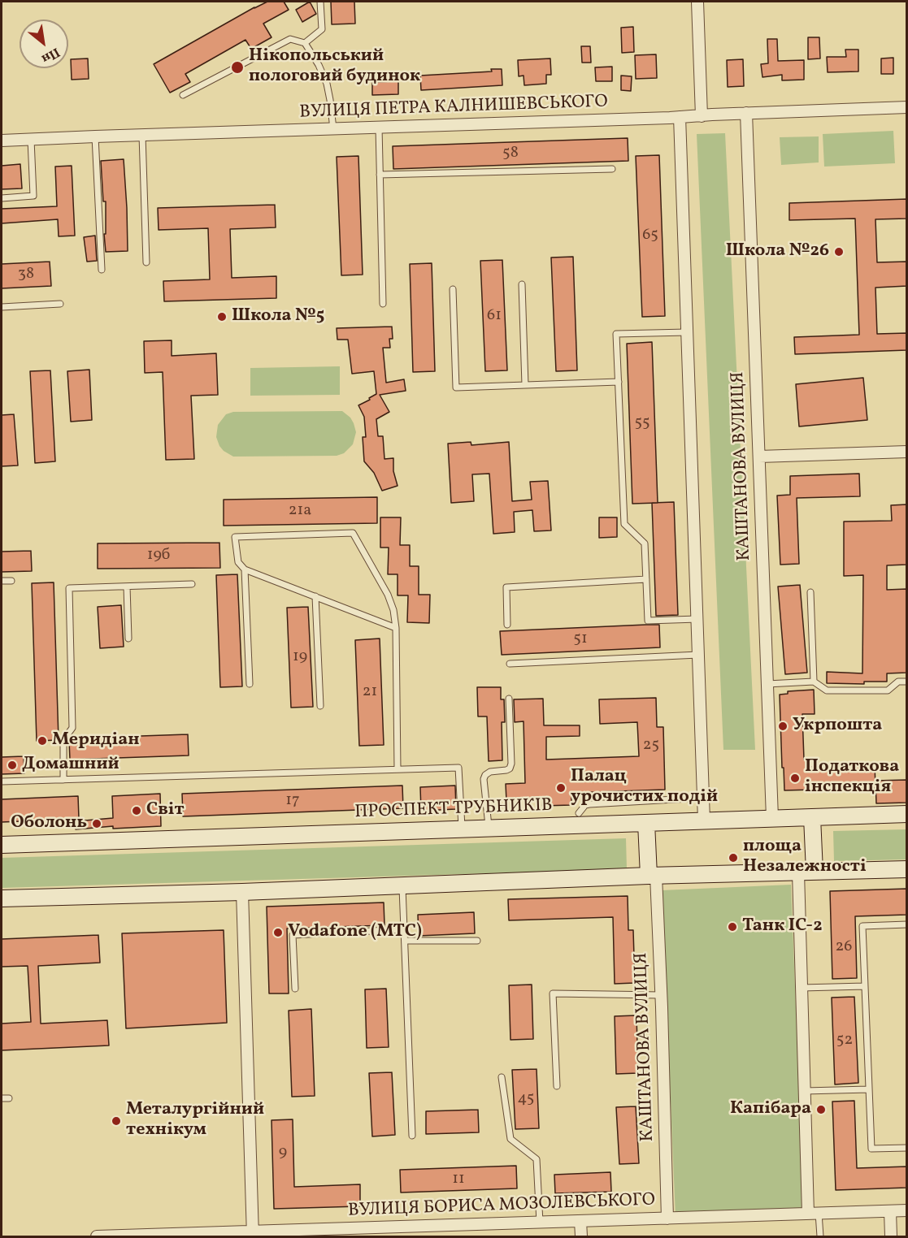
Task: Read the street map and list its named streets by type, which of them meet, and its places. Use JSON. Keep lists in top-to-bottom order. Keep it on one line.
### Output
{"streets":{"main road":["ПРОСПЕКТ ТРУБНИКІВ"],"street":["ВУЛИЦЯ ПЕТРА КАЛНИШЕВСЬКОГО","КАШТАНОВА ВУЛИЦЯ","ВУЛИЦЯ БОРИСА МОЗОЛЕВСЬКОГО"]},"crossings":[["ВУЛИЦЯ ПЕТРА КАЛНИШЕВСЬКОГО","КАШТАНОВА ВУЛИЦЯ"],["КАШТАНОВА ВУЛИЦЯ","ПРОСПЕКТ ТРУБНИКІВ"],["КАШТАНОВА ВУЛИЦЯ","ВУЛИЦЯ БОРИСА МОЗОЛЕВСЬКОГО"]],"places":["Нікопольський пологовий будинок","Школа №26","Школа №5","Укрпошта","Меридіан","Домашний","Податкова інспекція","Палац урочистих подій","Світ","Оболонь","площа Незалежності","Танк ІС-2","Vodafone (МТС)","Капібара","Металургійний технікум"],"house_numbers":["58","65","38","61","55","21а","19б","51","19","21","25","17","26","52","45","9","11"],"north":"bottom right"}
